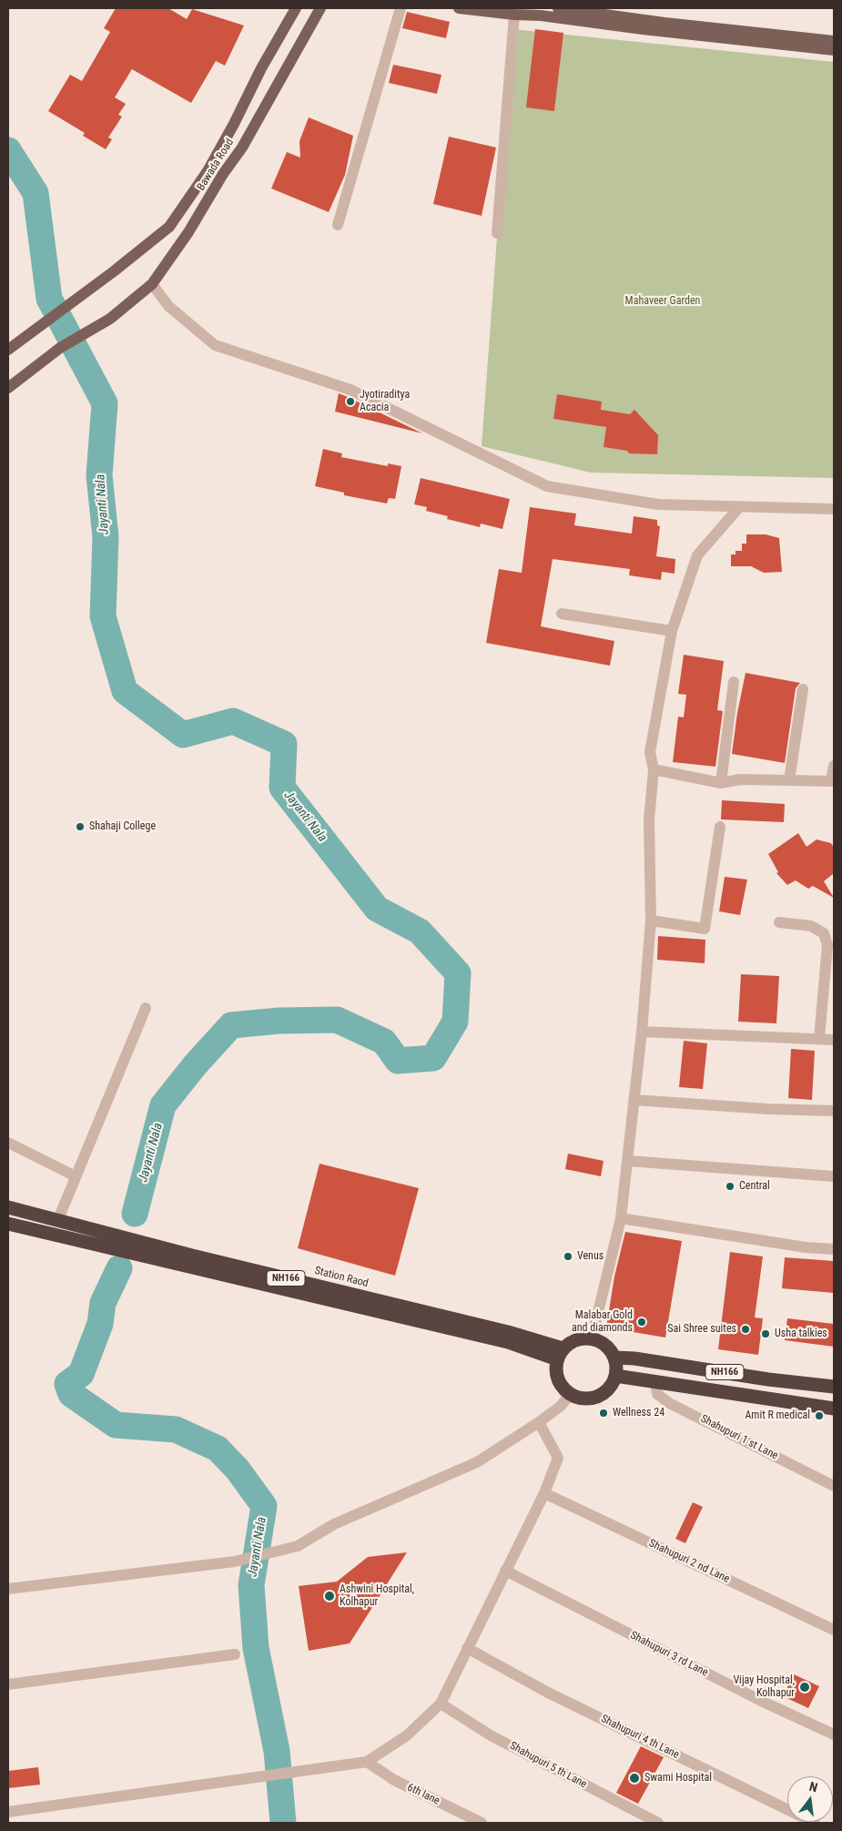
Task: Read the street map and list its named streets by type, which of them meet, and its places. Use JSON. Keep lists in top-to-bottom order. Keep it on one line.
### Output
{"streets":{"highway":["Station Raod","NH166"],"main road":["Bawada Road"],"street":["Shahupuri 1 st Lane","Shahupuri 2 nd Lane","Shahupuri 3 rd Lane","Shahupuri 4 th Lane","Shahupuri 5 th Lane","6th lane"]},"crossings":[["Station Raod","NH166"],["NH166","Shahupuri 1 st Lane"]],"water":["Jayanti Nala"],"parks":["Mahaveer Garden"],"places":["Jyotiraditya Acacia","Shahaji College","Central","Venus","Malabar Gold and diamonds","Sai Shree suites","Usha talkies","Wellness 24","Amit R medical","Ashwini Hospital, Kolhapur","Vijay Hospital, Kolhapur","Swami Hospital"],"north":"top"}
